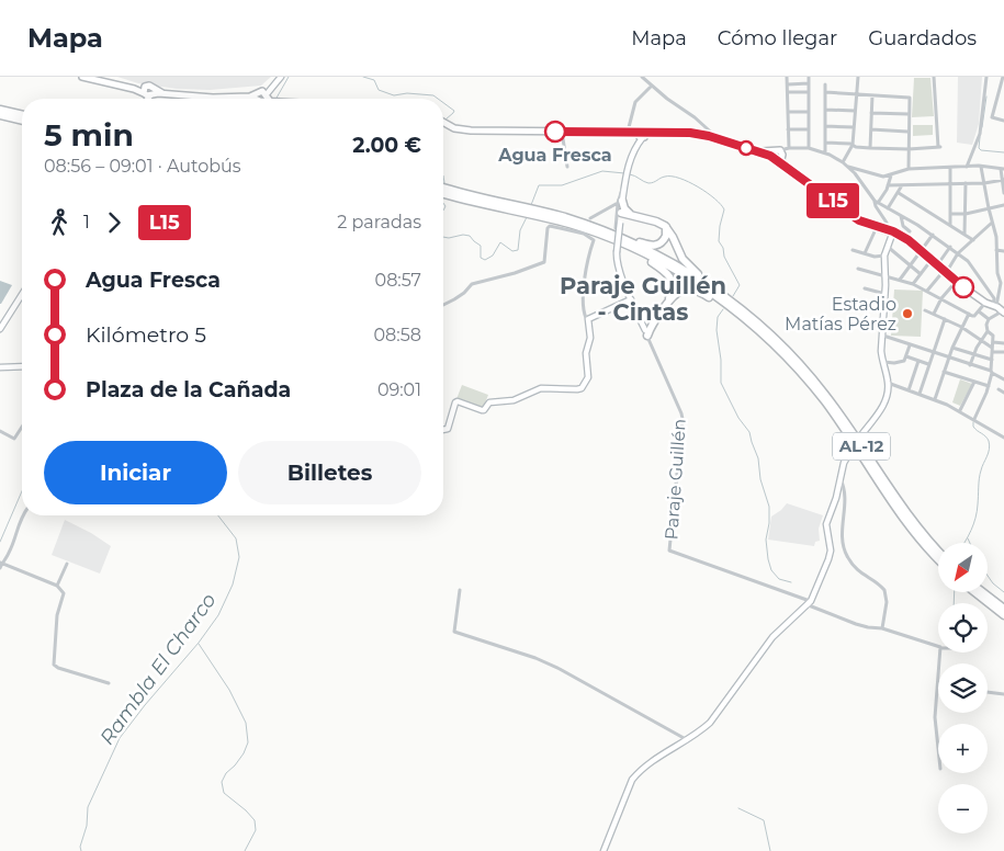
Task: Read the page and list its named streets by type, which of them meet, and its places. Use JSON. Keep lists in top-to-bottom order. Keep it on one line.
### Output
{"streets":{"highway":["AL-12"],"street":["Paraje Guillén"]},"districts":["Paraje Guillén - Cintas"],"water":["Rambla El Charco"],"places":["Agua Fresca","Estadio Matías Pérez"],"lines":["bus line L15"],"north":"bottom left","page":{"header":"Mapa","nav":["Mapa","Cómo llegar","Guardados"],"on_map":"L15","heading":["5 min","08:56 – 09:01 · Autobús","2.00 €"],"legs":["1","L15","2 paradas"],"list":[{"name":"Agua Fresca","value":"08:57"},{"name":"Kilómetro 5","value":"08:58"},{"name":"Plaza de la Cañada","value":"09:01"}],"buttons":["Iniciar","Billetes"],"map_buttons":["+","−"]}}
